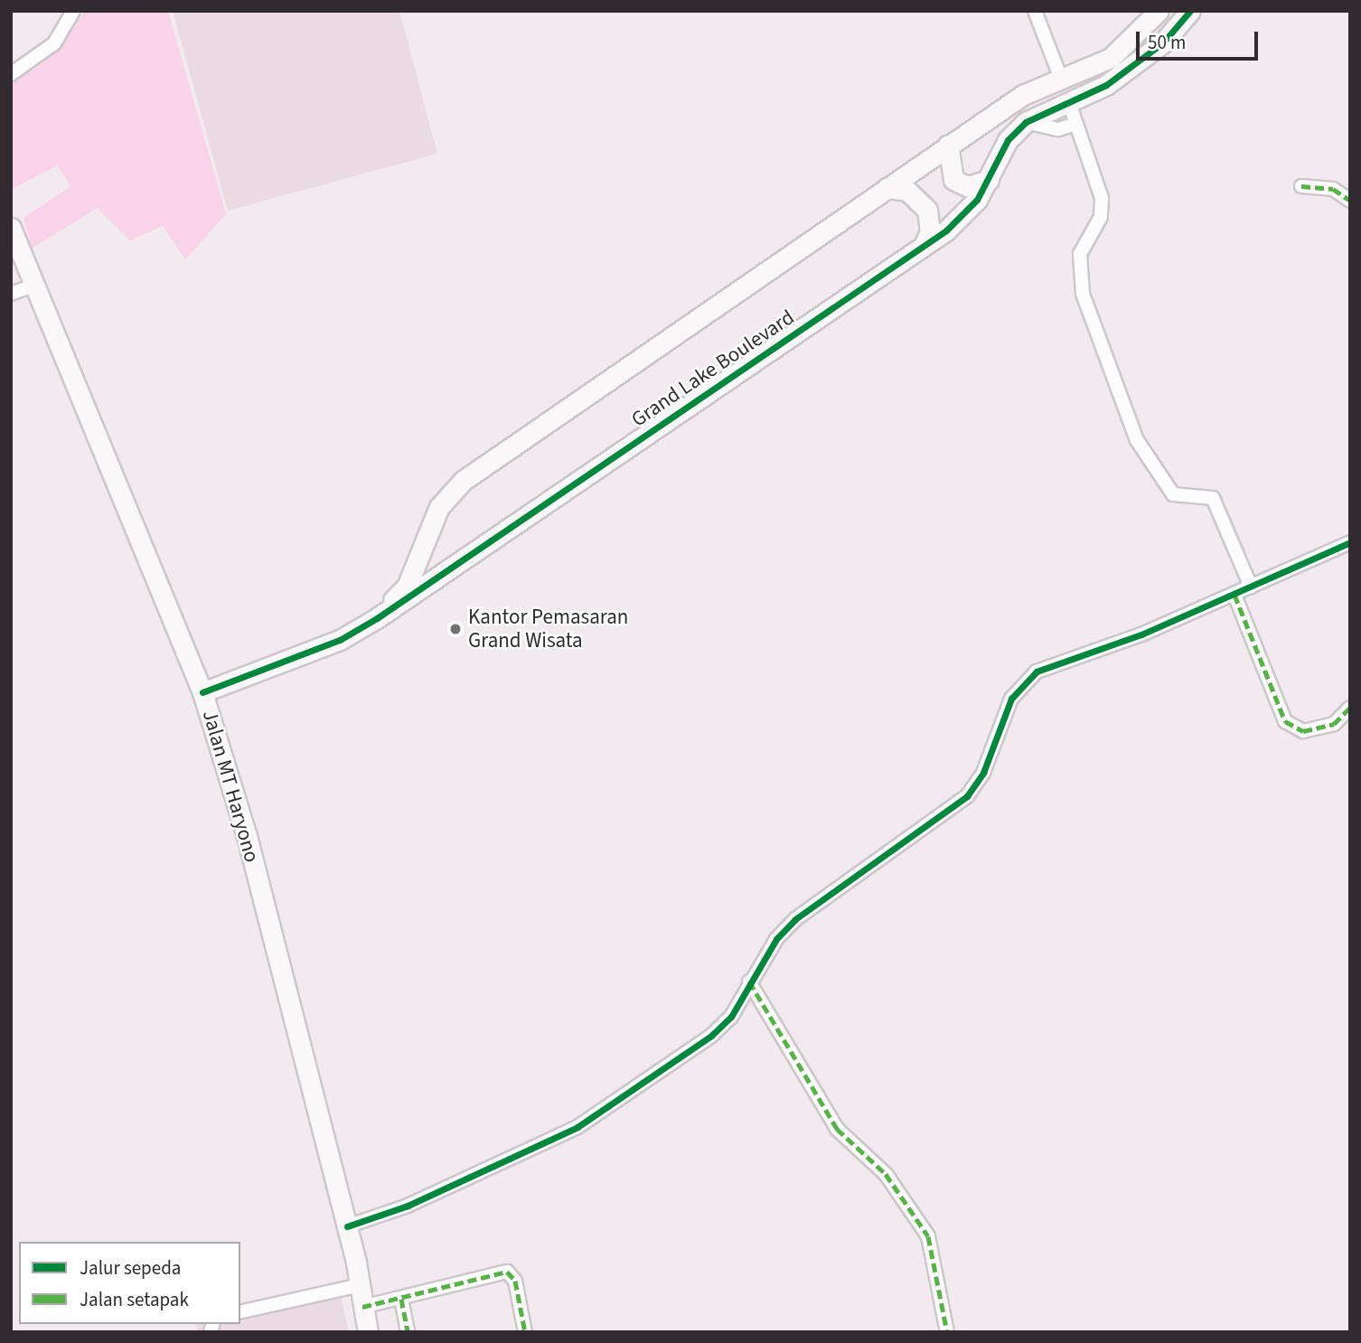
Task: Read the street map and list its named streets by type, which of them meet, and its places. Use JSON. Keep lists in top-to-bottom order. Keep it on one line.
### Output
{"streets":{"street":["Grand Lake Boulevard","Jalan MT Haryono"]},"crossings":[["Grand Lake Boulevard","Jalan MT Haryono"]],"places":["Kantor Pemasaran Grand Wisata"],"legend":["Jalur sepeda","Jalan setapak"],"scale_bar":"50 m"}
